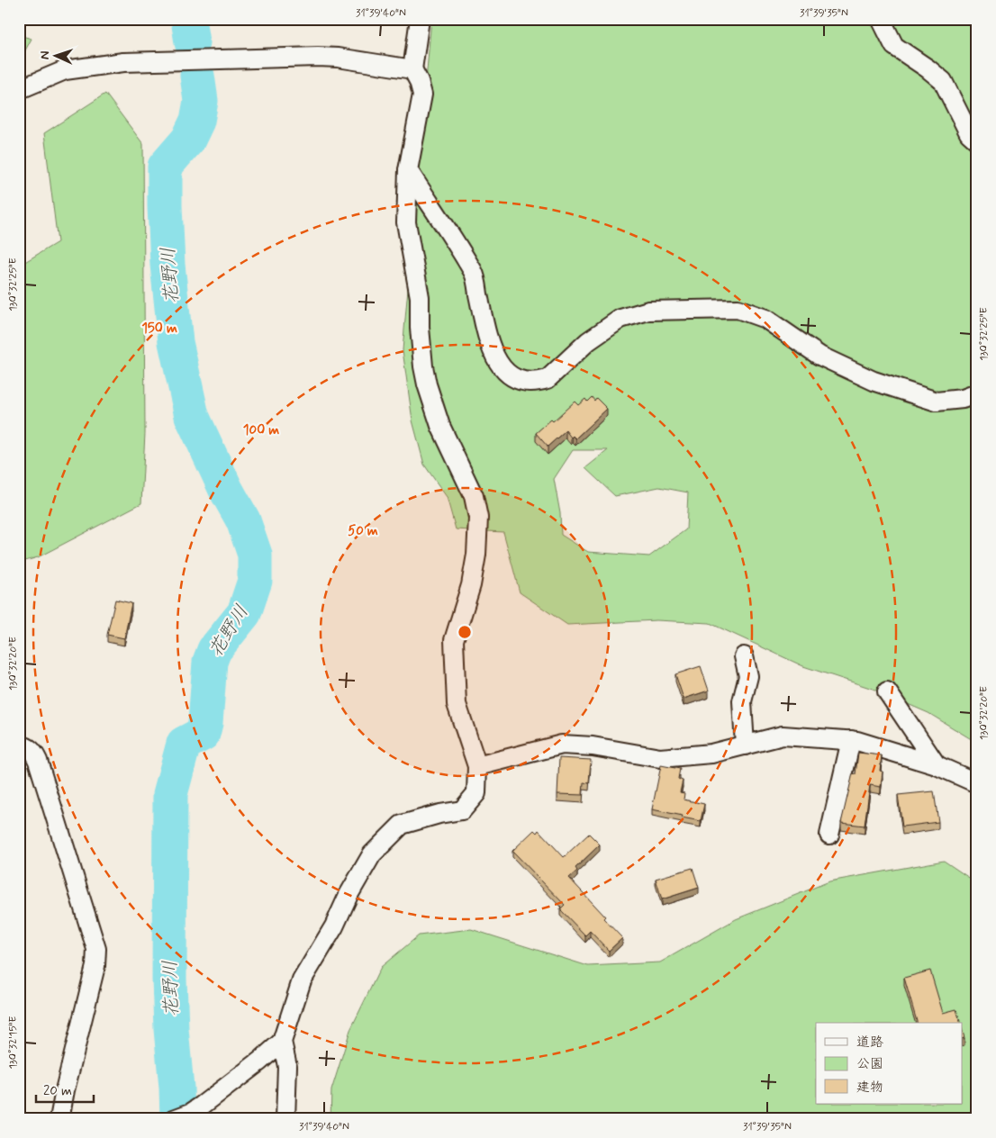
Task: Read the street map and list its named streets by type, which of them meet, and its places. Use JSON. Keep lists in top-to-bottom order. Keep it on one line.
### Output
{"water":["花野川"],"legend":["道路","公園","建物"],"scale_bar":"20 m","north":"left","coordinates":["31°39'40\"N","31°39'35\"N","130°32'25\"E","130°32'20\"E","130°32'15\"E"],"rings":["150 m","100 m","50 m"]}
